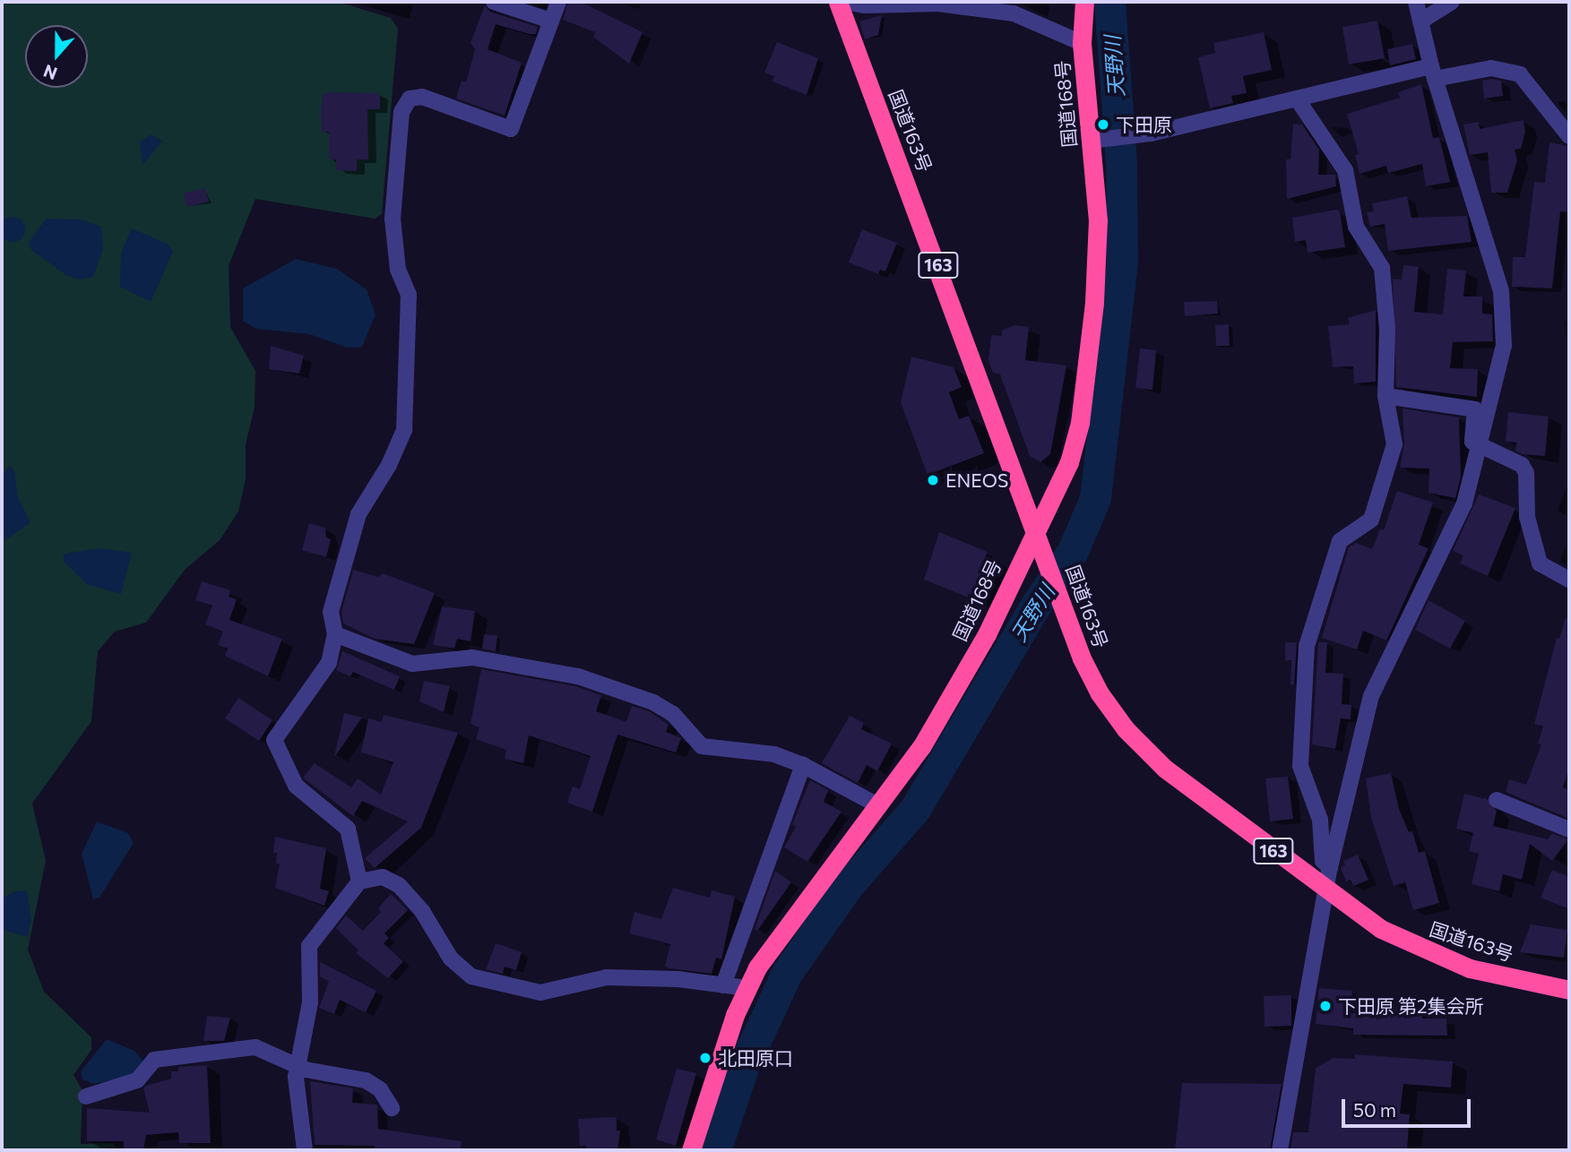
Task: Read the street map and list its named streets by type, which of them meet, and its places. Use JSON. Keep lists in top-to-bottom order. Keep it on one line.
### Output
{"streets":{"highway":["国道168号","国道163号","163"]},"crossings":[["国道168号","国道163号"]],"water":["天野川"],"places":["下田原","ENEOS","下田原 第2集会所","北田原口"],"scale_bar":"50 m","north":"bottom"}
